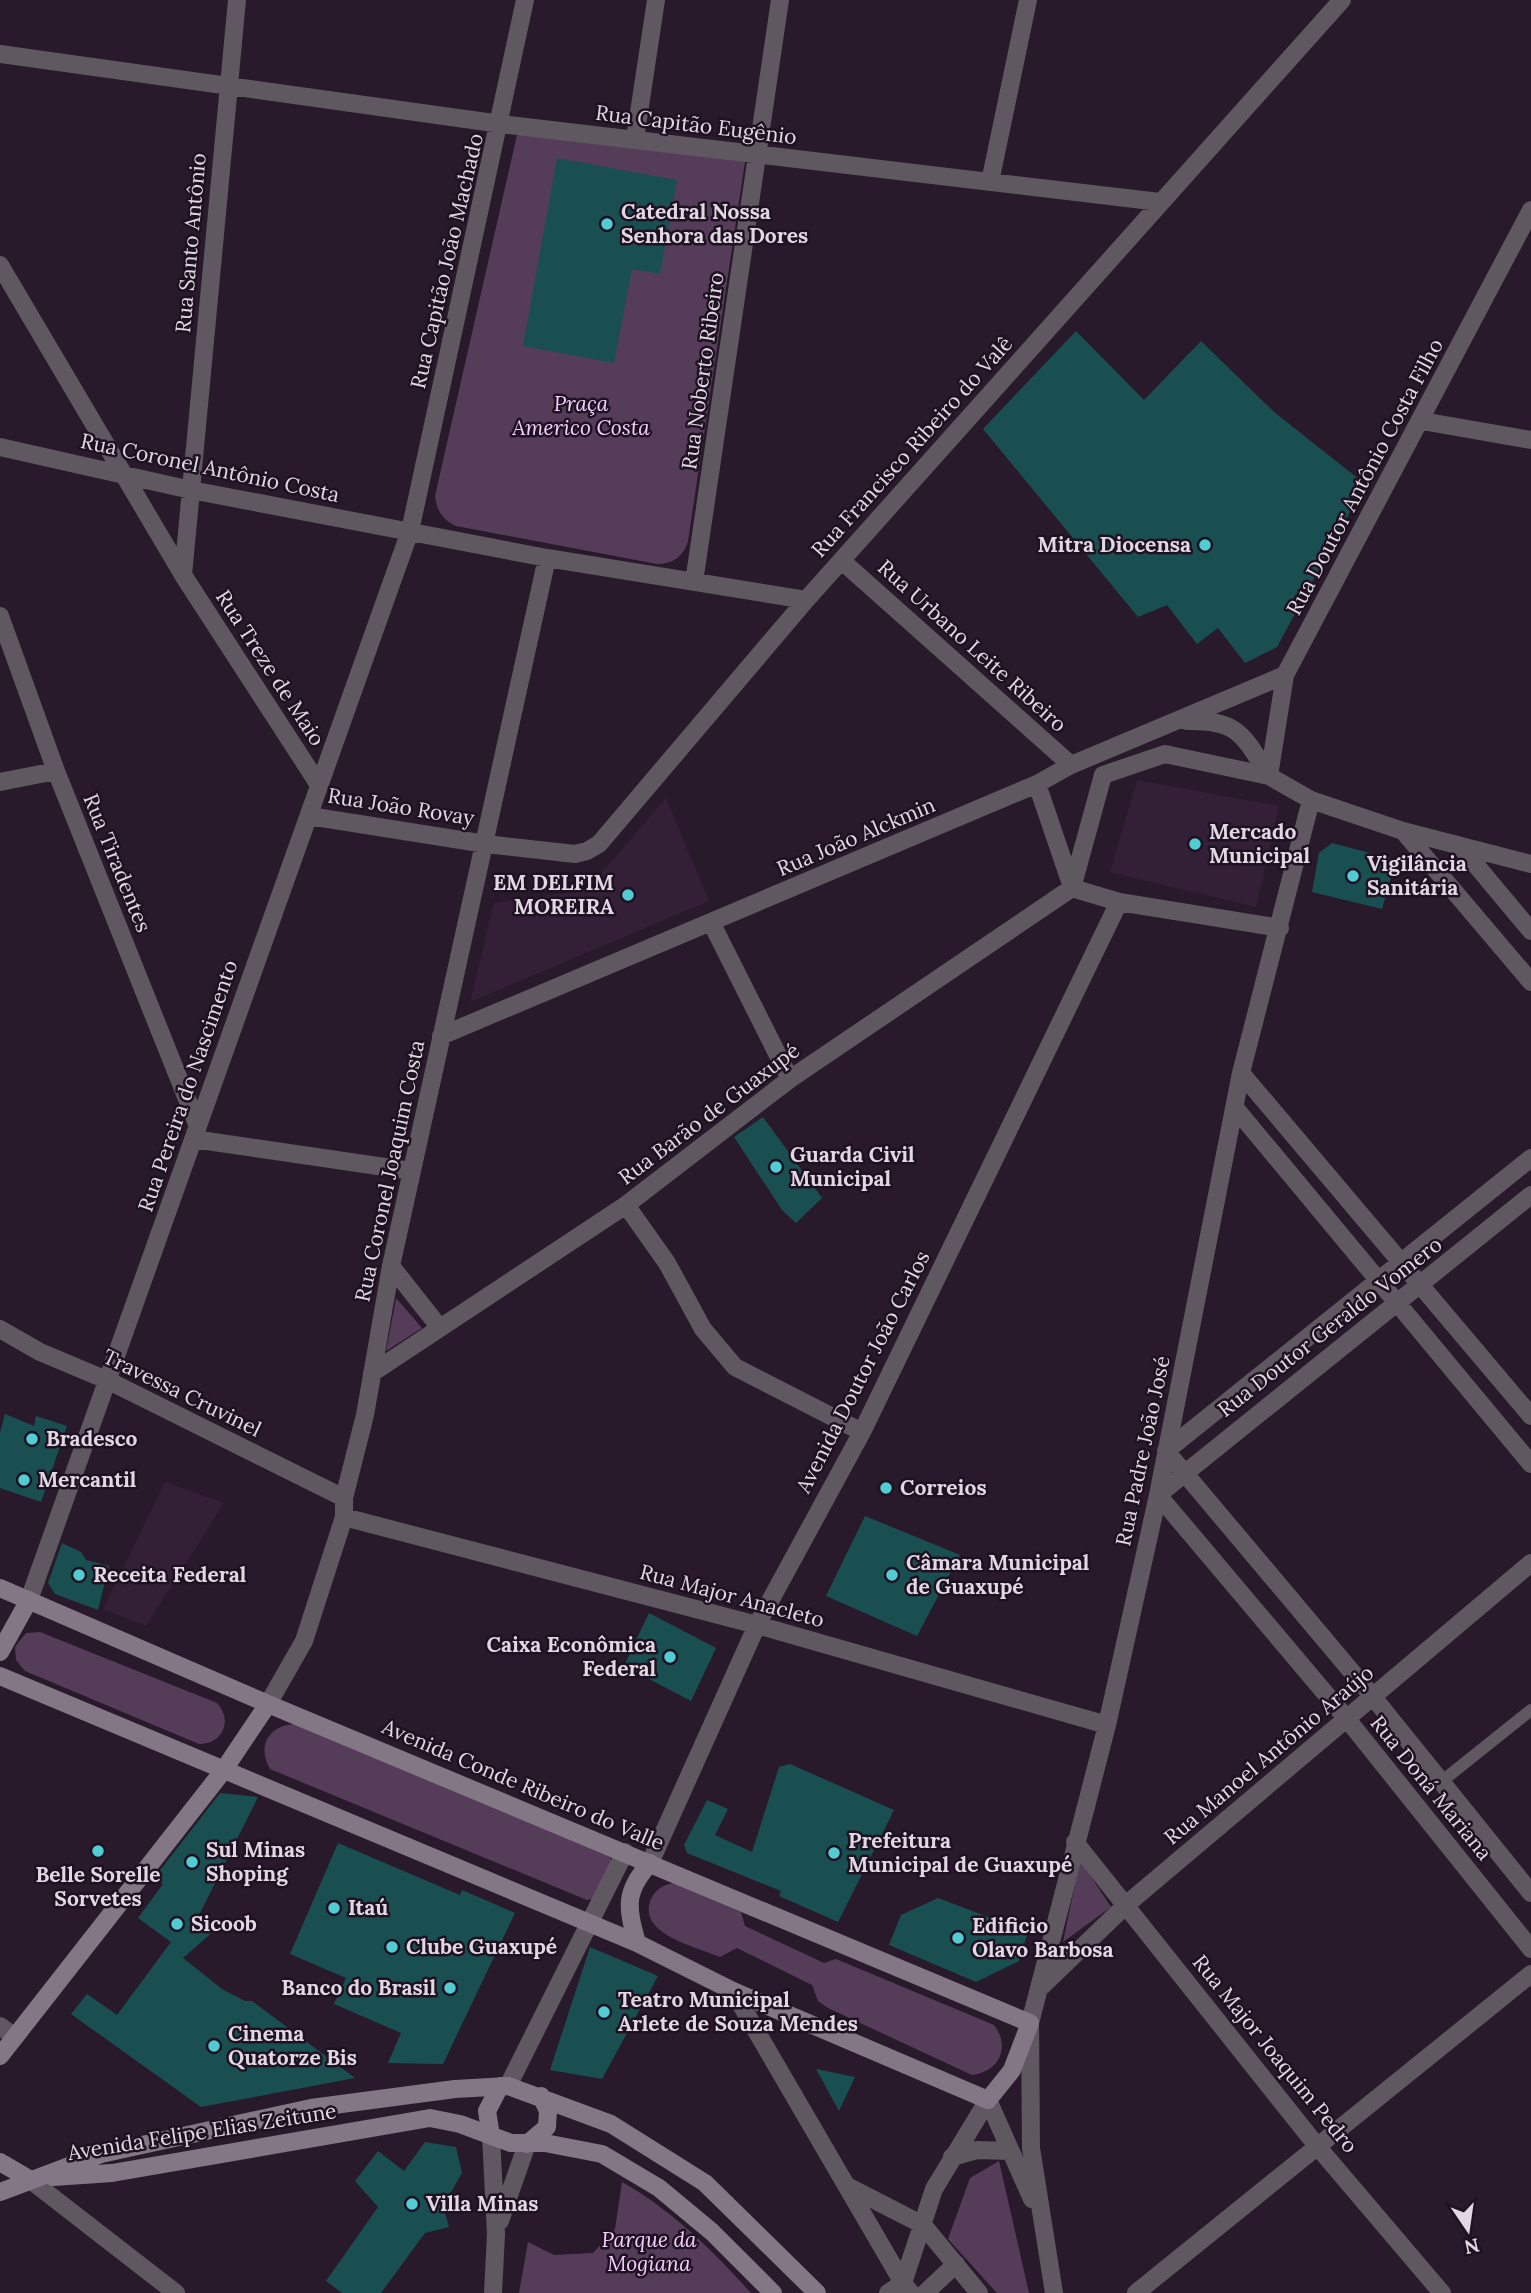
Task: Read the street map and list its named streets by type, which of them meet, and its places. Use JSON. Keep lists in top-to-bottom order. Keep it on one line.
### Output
{"streets":{"main road":["Rua Pereira do Nascimento","Rua Coronel Joaquim Costa","Rua Padre João José","Avenida Conde Ribeiro do Valle","Avenida Felipe Elias Zeitune"],"street":["Rua Capitão Eugênio","Rua Santo Antônio","Rua Capitão João Machado","Rua Noberto Ribeiro","Rua Francisco Ribeiro do Valê","Rua Coronel Antônio Costa","Rua Doutor Antônio Costa Filho","Rua Urbano Leite Ribeiro","Rua Treze de Maio","Rua João Rovay","Rua João Alckmin","Rua Tiradentes","Rua Barão de Guaxupé","Rua Doutor Geraldo Vomero","Avenida Doutor João Carlos","Travessa Cruvinel","Rua Major Anacleto","Rua Manoel Antônio Araújo","Rua Doná Mariana","Rua Major Joaquim Pedro"]},"crossings":[["Rua Capitão Eugênio","Rua Santo Antônio"],["Rua Capitão Eugênio","Rua Capitão João Machado"],["Rua Capitão Eugênio","Rua Noberto Ribeiro"],["Rua Capitão Eugênio","Rua Francisco Ribeiro do Valê"],["Rua Santo Antônio","Rua Coronel Antônio Costa"],["Rua Capitão João Machado","Rua Coronel Antônio Costa"],["Rua Capitão João Machado","Rua Pereira do Nascimento"],["Rua Francisco Ribeiro do Valê","Rua Urbano Leite Ribeiro"],["Rua Francisco Ribeiro do Valê","Rua João Rovay"],["Rua Francisco Ribeiro do Valê","Rua Coronel Joaquim Costa"],["Rua Coronel Antônio Costa","Rua Treze de Maio"],["Rua Coronel Antônio Costa","Rua Pereira do Nascimento"],["Rua Doutor Antônio Costa Filho","Rua João Alckmin"],["Rua Urbano Leite Ribeiro","Rua João Alckmin"],["Rua Treze de Maio","Rua Pereira do Nascimento"],["Rua João Rovay","Rua Pereira do Nascimento"],["Rua João Rovay","Rua Coronel Joaquim Costa"],["Rua João Alckmin","Rua Coronel Joaquim Costa"],["Rua Tiradentes","Rua Pereira do Nascimento"],["Rua Pereira do Nascimento","Travessa Cruvinel"],["Rua Pereira do Nascimento","Avenida Conde Ribeiro do Valle"],["Rua Barão de Guaxupé","Rua Coronel Joaquim Costa"],["Rua Coronel Joaquim Costa","Travessa Cruvinel"],["Rua Coronel Joaquim Costa","Rua Major Anacleto"],["Rua Coronel Joaquim Costa","Avenida Conde Ribeiro do Valle"],["Rua Doutor Geraldo Vomero","Rua Padre João José"],["Rua Doutor Geraldo Vomero","Rua Doná Mariana"],["Avenida Doutor João Carlos","Rua Major Anacleto"],["Avenida Doutor João Carlos","Avenida Conde Ribeiro do Valle"],["Rua Padre João José","Rua Major Anacleto"],["Rua Padre João José","Rua Manoel Antônio Araújo"],["Rua Padre João José","Avenida Conde Ribeiro do Valle"],["Rua Padre João José","Rua Doná Mariana"],["Rua Padre João José","Rua Major Joaquim Pedro"],["Rua Manoel Antônio Araújo","Rua Doná Mariana"],["Rua Manoel Antônio Araújo","Rua Major Joaquim Pedro"]],"parks":["Praça Americo Costa","Parque da Mogiana"],"places":["Catedral Nossa Senhora das Dores","Mitra Diocensa","Mercado Municipal","Vigilância Sanitária","EM DELFIM MOREIRA","Guarda Civil Municipal","Bradesco","Mercantil","Correios","Receita Federal","Câmara Municipal de Guaxupé","Caixa Econômica Federal","Belle Sorelle Sorvetes","Prefeitura Municipal de Guaxupé","Sul Minas Shoping","Itaú","Sicoob","Edificio Olavo Barbosa","Clube Guaxupé","Banco do Brasil","Teatro Municipal Arlete de Souza Mendes","Cinema Quatorze Bis","Villa Minas"],"north":"bottom"}
